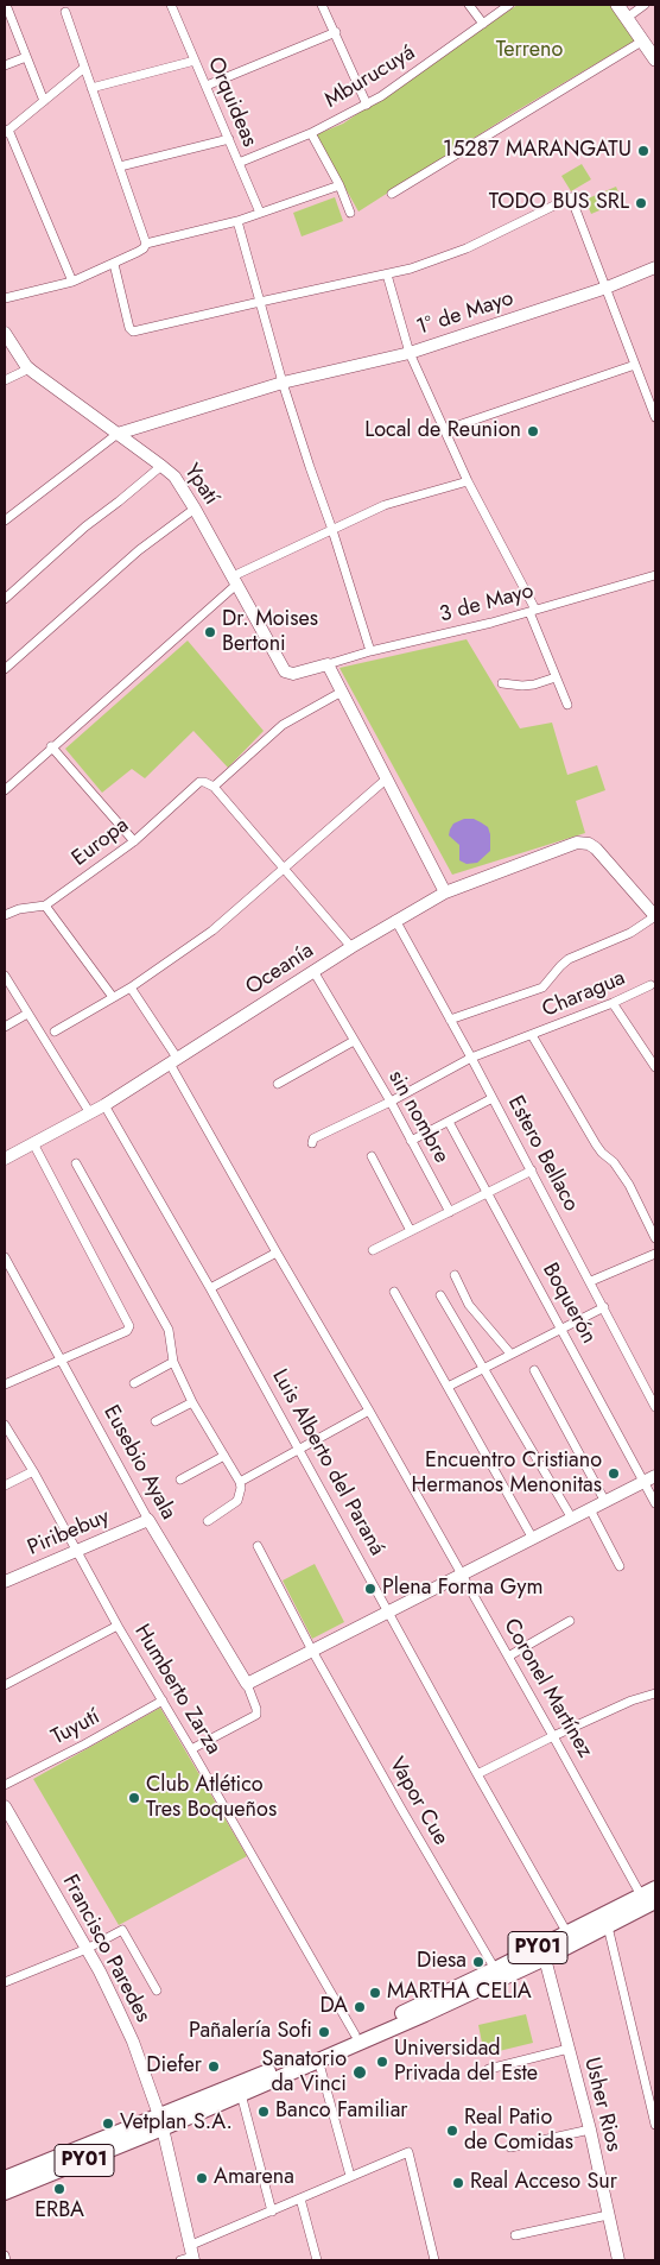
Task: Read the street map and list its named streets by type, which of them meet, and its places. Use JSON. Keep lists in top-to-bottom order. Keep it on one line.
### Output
{"streets":{"highway":["PY01"],"street":["Mburucuyá","Orquideas","1º de Mayo","Ypatí","3 de Mayo","Europa","Oceanía","Charagua","sin nombre","Estero Bellaco","Boquerón","Eusebio Ayala","Luis Alberto del Paraná","Piribebuy","Coronel Martínez","Humberto Zarza","Tuyutí","Vapor Cue","Francisco Paredes","Usher Rios"]},"crossings":[["Mburucuyá","Orquideas"],["1º de Mayo","Ypatí"],["Ypatí","3 de Mayo"],["Oceanía","sin nombre"],["Oceanía","Estero Bellaco"],["Oceanía","Luis Alberto del Paraná"],["Oceanía","Coronel Martínez"],["Charagua","sin nombre"],["Charagua","Estero Bellaco"],["Eusebio Ayala","Piribebuy"],["Luis Alberto del Paraná","PY01"],["Piribebuy","Humberto Zarza"],["Coronel Martínez","PY01"],["Humberto Zarza","Tuyutí"],["Humberto Zarza","PY01"],["Vapor Cue","PY01"],["PY01","Francisco Paredes"],["PY01","Usher Rios"]],"parks":["Terreno"],"places":["15287 MARANGATU","TODO BUS SRL","Local de Reunion","Dr. Moises Bertoni","Encuentro Cristiano Hermanos Menonitas","Plena Forma Gym","Club Atlético Tres Boqueños","Diesa","MARTHA CELIA","DA","Pañalería Sofi","Universidad Privada del Este","Diefer","Sanatorio da Vinci","Banco Familiar","Vetplan S.A.","Real Patio de Comidas","Amarena","Real Acceso Sur","ERBA"]}
